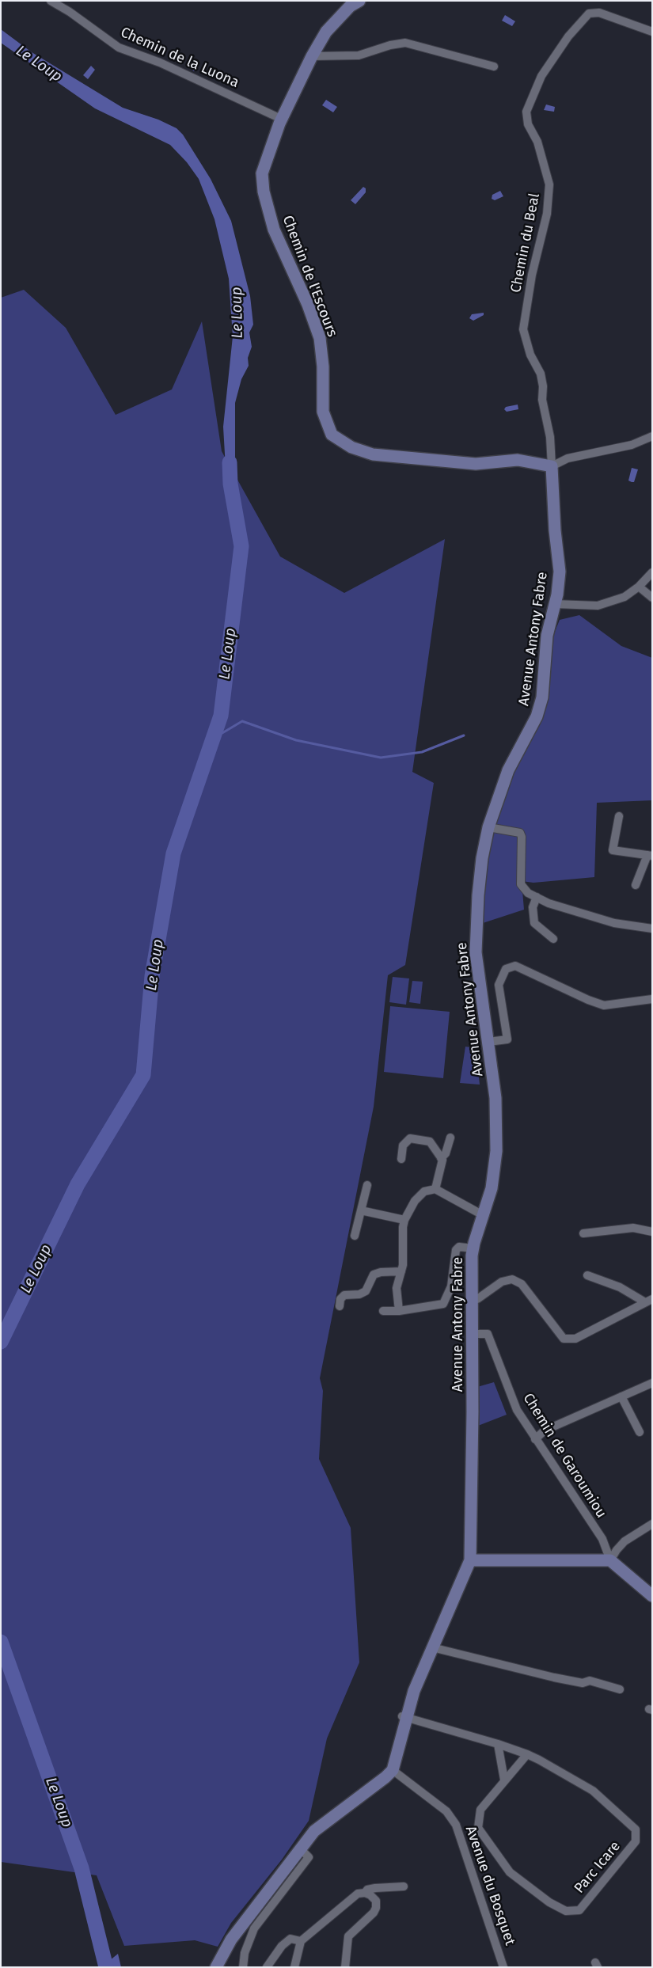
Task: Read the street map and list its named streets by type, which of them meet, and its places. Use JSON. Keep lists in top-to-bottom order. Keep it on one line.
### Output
{"streets":{"street":["Chemin de la Luona","Chemin du Beal","Chemin de l'Escours","Avenue Antony Fabre","Chemin de Garoumiou","Parc Icare","Avenue du Bosquet"]},"crossings":[["Chemin de la Luona","Chemin de l'Escours"],["Chemin du Beal","Chemin de l'Escours"],["Chemin du Beal","Avenue Antony Fabre"],["Chemin de l'Escours","Avenue Antony Fabre"],["Avenue Antony Fabre","Chemin de Garoumiou"]],"water":["Le Loup"]}
